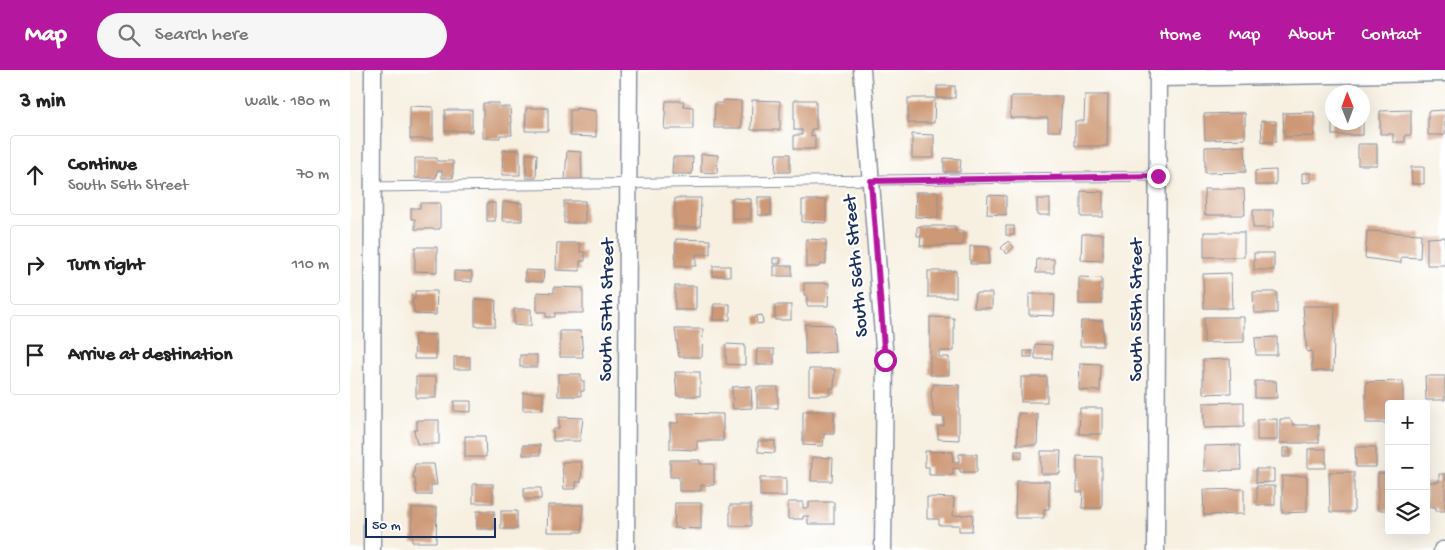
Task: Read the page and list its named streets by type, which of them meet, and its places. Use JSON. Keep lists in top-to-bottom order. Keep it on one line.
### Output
{"streets":{"street":["South 56th Street","South 57th Street","South 55th Street"]},"scale_bar":"50 m","north":"top","page":{"header":"Map","search":"Search here","nav":["Home","Map","About","Contact"],"heading":["3 min","Walk · 180 m"],"list":[["Continue","South 56th Street","70 m"],["Turn right","110 m"],"Arrive at destination"],"map_buttons":["+","−"],"scale":"50 m"}}
